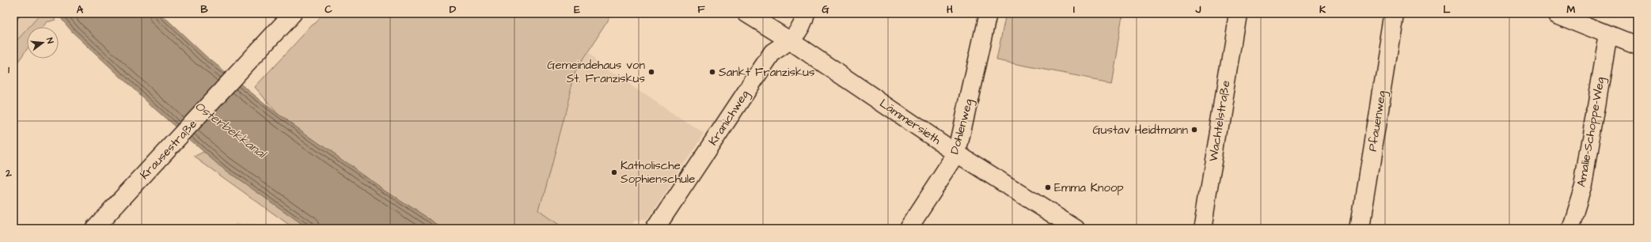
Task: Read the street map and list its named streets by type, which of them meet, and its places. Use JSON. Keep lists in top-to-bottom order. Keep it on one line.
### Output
{"streets":{"street":["Kranichweg","Wachtelstraße","Pfauenweg","Lämmersieth","Dohlenweg","Amalie-Schoppe-Weg","Krausestraße"]},"crossings":[["Kranichweg","Lämmersieth"],["Lämmersieth","Dohlenweg"]],"water":["Osterbekkanal"],"places":["Gemeindehaus von St. Franziskus","Sankt Franziskus","Gustav Heidtmann","Katholische Sophienschule","Emma Knoop"],"north":"right","grid":{"columns":["A","B","C","D","E","F","G","H","I","J","K","L","M"],"rows":["1","2"]}}
